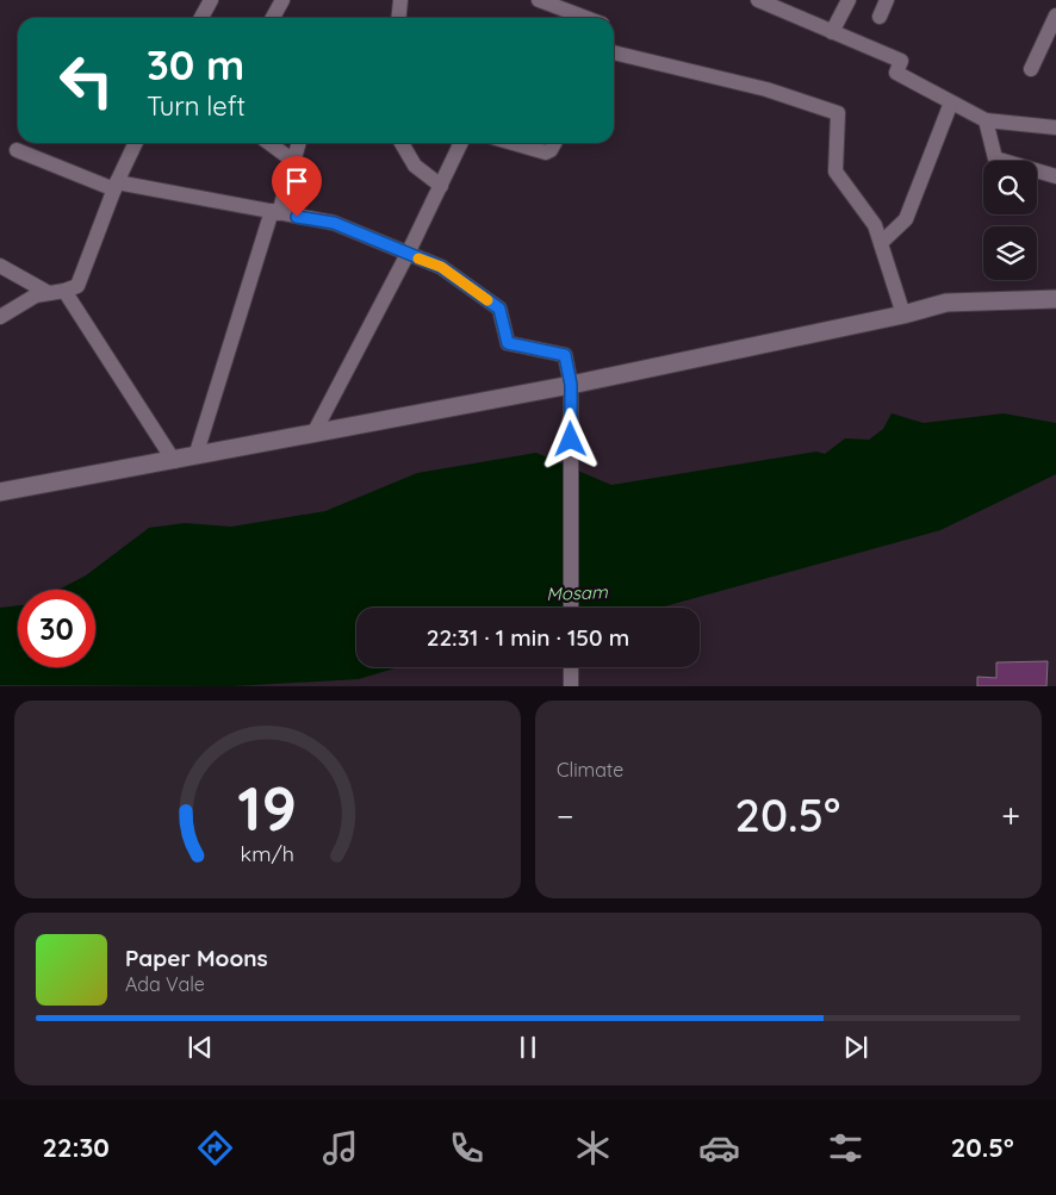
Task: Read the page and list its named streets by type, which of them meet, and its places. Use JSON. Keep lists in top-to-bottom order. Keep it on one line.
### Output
{"water":["Mosam"],"page":{"turn":["30 m","Turn left"],"limit":"30","trip":"22:31 · 1 min · 150 m","tile":"Climate","heat":["−","20.5°","+"],"song":["Paper Moons","Ada Vale"],"tabs":["22:30","20.5°"],"gauge":["19","km/h"]}}
